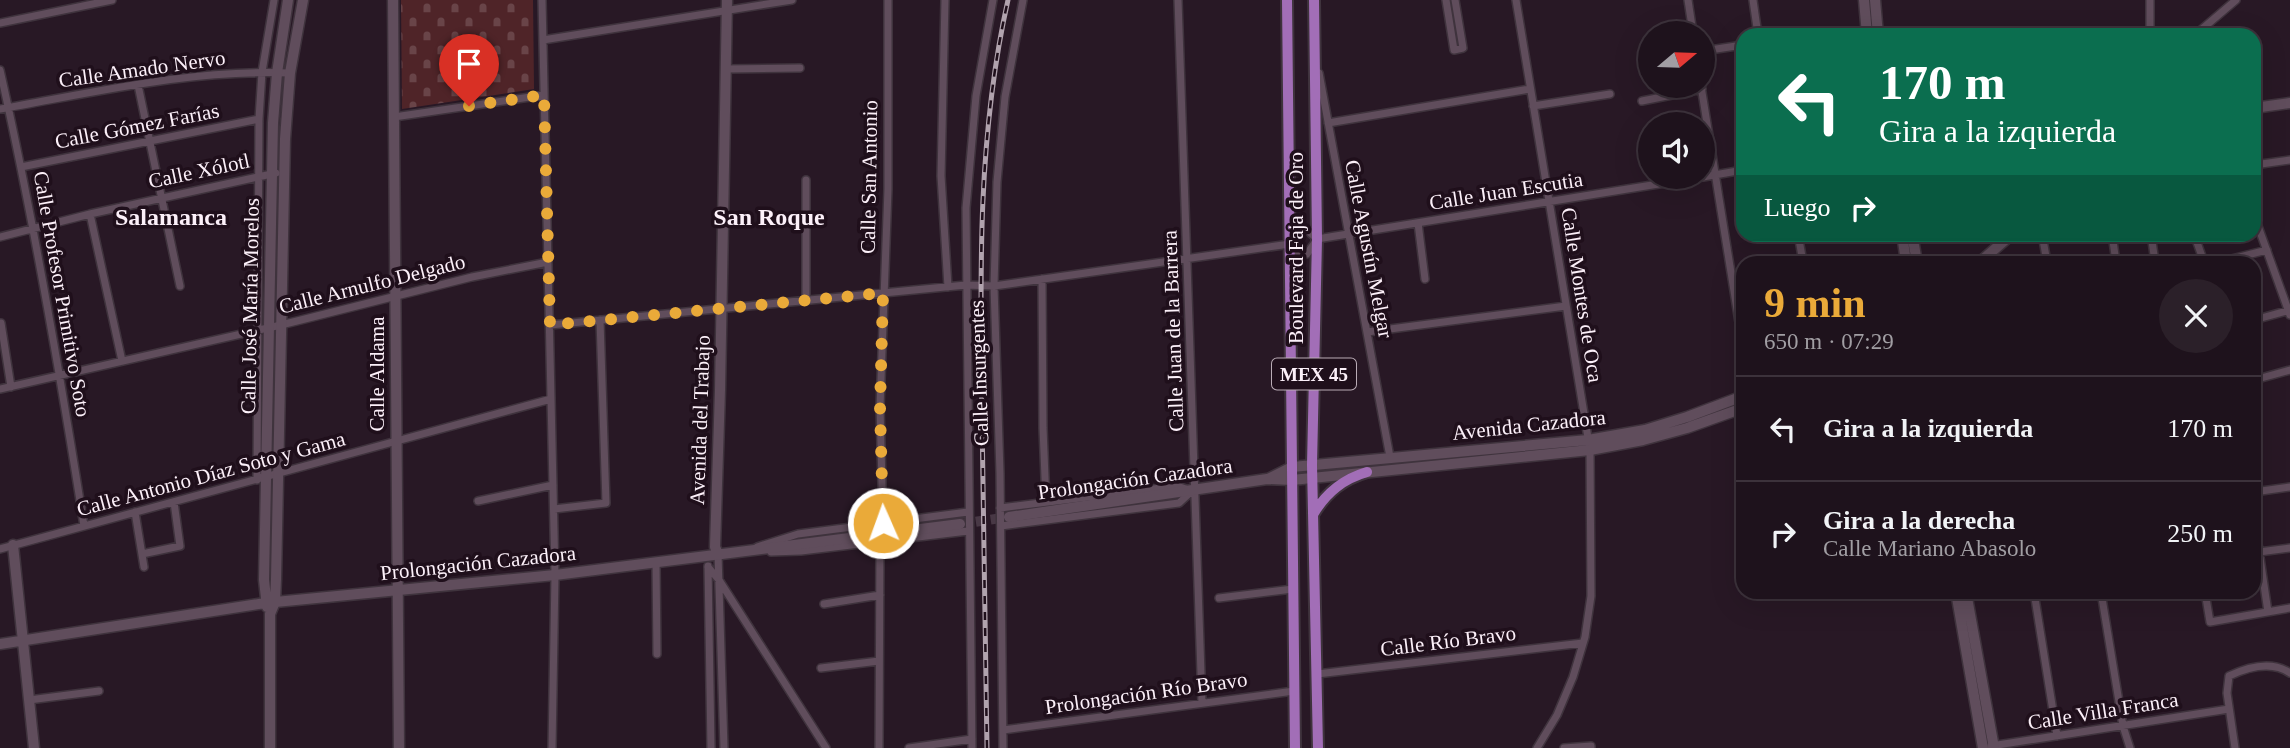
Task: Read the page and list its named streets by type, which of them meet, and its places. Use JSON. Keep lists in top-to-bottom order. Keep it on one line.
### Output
{"streets":{"main road":["Boulevard Faja de Oro","MEX 45"],"street":["Calle Amado Nervo","Calle Gómez Farías","Calle Xólotl","Calle San Antonio","Calle Juan Escutia","Calle Agustín Melgar","Calle Arnulfo Delgado","Calle Profesor Primitivo Soto","Calle Montes de Oca","Calle José María Morelos","Calle Juan de la Barrera","Calle Insurgentes","Calle Aldama","Avenida del Trabajo","Avenida Cazadora","Calle Antonio Díaz Soto y Gama","Prolongación Cazadora","Calle Río Bravo","Prolongación Río Bravo","Calle Villa Franca"]},"crossings":[["Calle Amado Nervo","Calle Profesor Primitivo Soto"],["Calle Amado Nervo","Calle José María Morelos"],["Calle Gómez Farías","Calle Profesor Primitivo Soto"],["Calle Xólotl","Calle Profesor Primitivo Soto"],["Calle Xólotl","Calle José María Morelos"],["Calle Juan Escutia","Boulevard Faja de Oro"],["Calle Juan Escutia","Calle Agustín Melgar"],["Calle Juan Escutia","Calle Montes de Oca"],["Boulevard Faja de Oro","Calle Agustín Melgar"],["Boulevard Faja de Oro","Avenida Cazadora"],["Boulevard Faja de Oro","Prolongación Cazadora"],["Boulevard Faja de Oro","Calle Río Bravo"],["Boulevard Faja de Oro","Prolongación Río Bravo"],["Calle Agustín Melgar","Avenida Cazadora"],["Calle Arnulfo Delgado","Calle Profesor Primitivo Soto"],["Calle Arnulfo Delgado","Calle José María Morelos"],["Calle Arnulfo Delgado","Calle Aldama"],["Calle Profesor Primitivo Soto","Calle Antonio Díaz Soto y Gama"],["Calle Montes de Oca","Avenida Cazadora"],["Calle Montes de Oca","Calle Río Bravo"],["Calle José María Morelos","Calle Antonio Díaz Soto y Gama"],["Calle José María Morelos","Prolongación Cazadora"],["Calle Juan de la Barrera","Prolongación Cazadora"],["Calle Juan de la Barrera","Prolongación Río Bravo"],["Calle Insurgentes","Prolongación Cazadora"],["Calle Insurgentes","Prolongación Río Bravo"],["Calle Aldama","Calle Antonio Díaz Soto y Gama"],["Calle Aldama","Prolongación Cazadora"],["Avenida del Trabajo","Prolongación Cazadora"],["Avenida Cazadora","Prolongación Cazadora"]],"districts":["Salamanca","San Roque"],"north":"right","page":{"turn":["170 m","Gira a la izquierda"],"then":"Luego","heading":["9 min","650 m · 07:29"],"list":[{"name":"Gira a la izquierda","value":"170 m"},{"name":"Gira a la derecha","note":"Calle Mariano Abasolo","value":"250 m"}]}}
